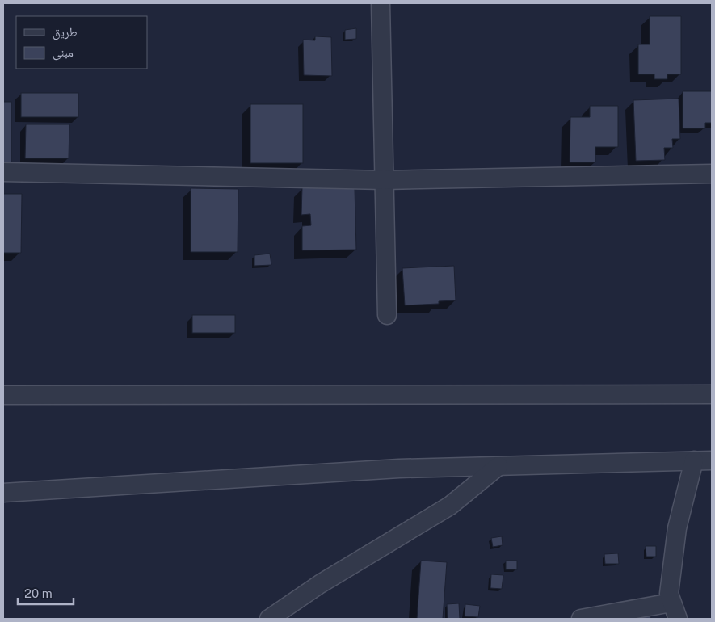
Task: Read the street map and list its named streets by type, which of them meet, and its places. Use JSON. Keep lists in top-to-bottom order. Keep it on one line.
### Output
{"legend":["طريق","مبنى"],"scale_bar":"20 m"}
